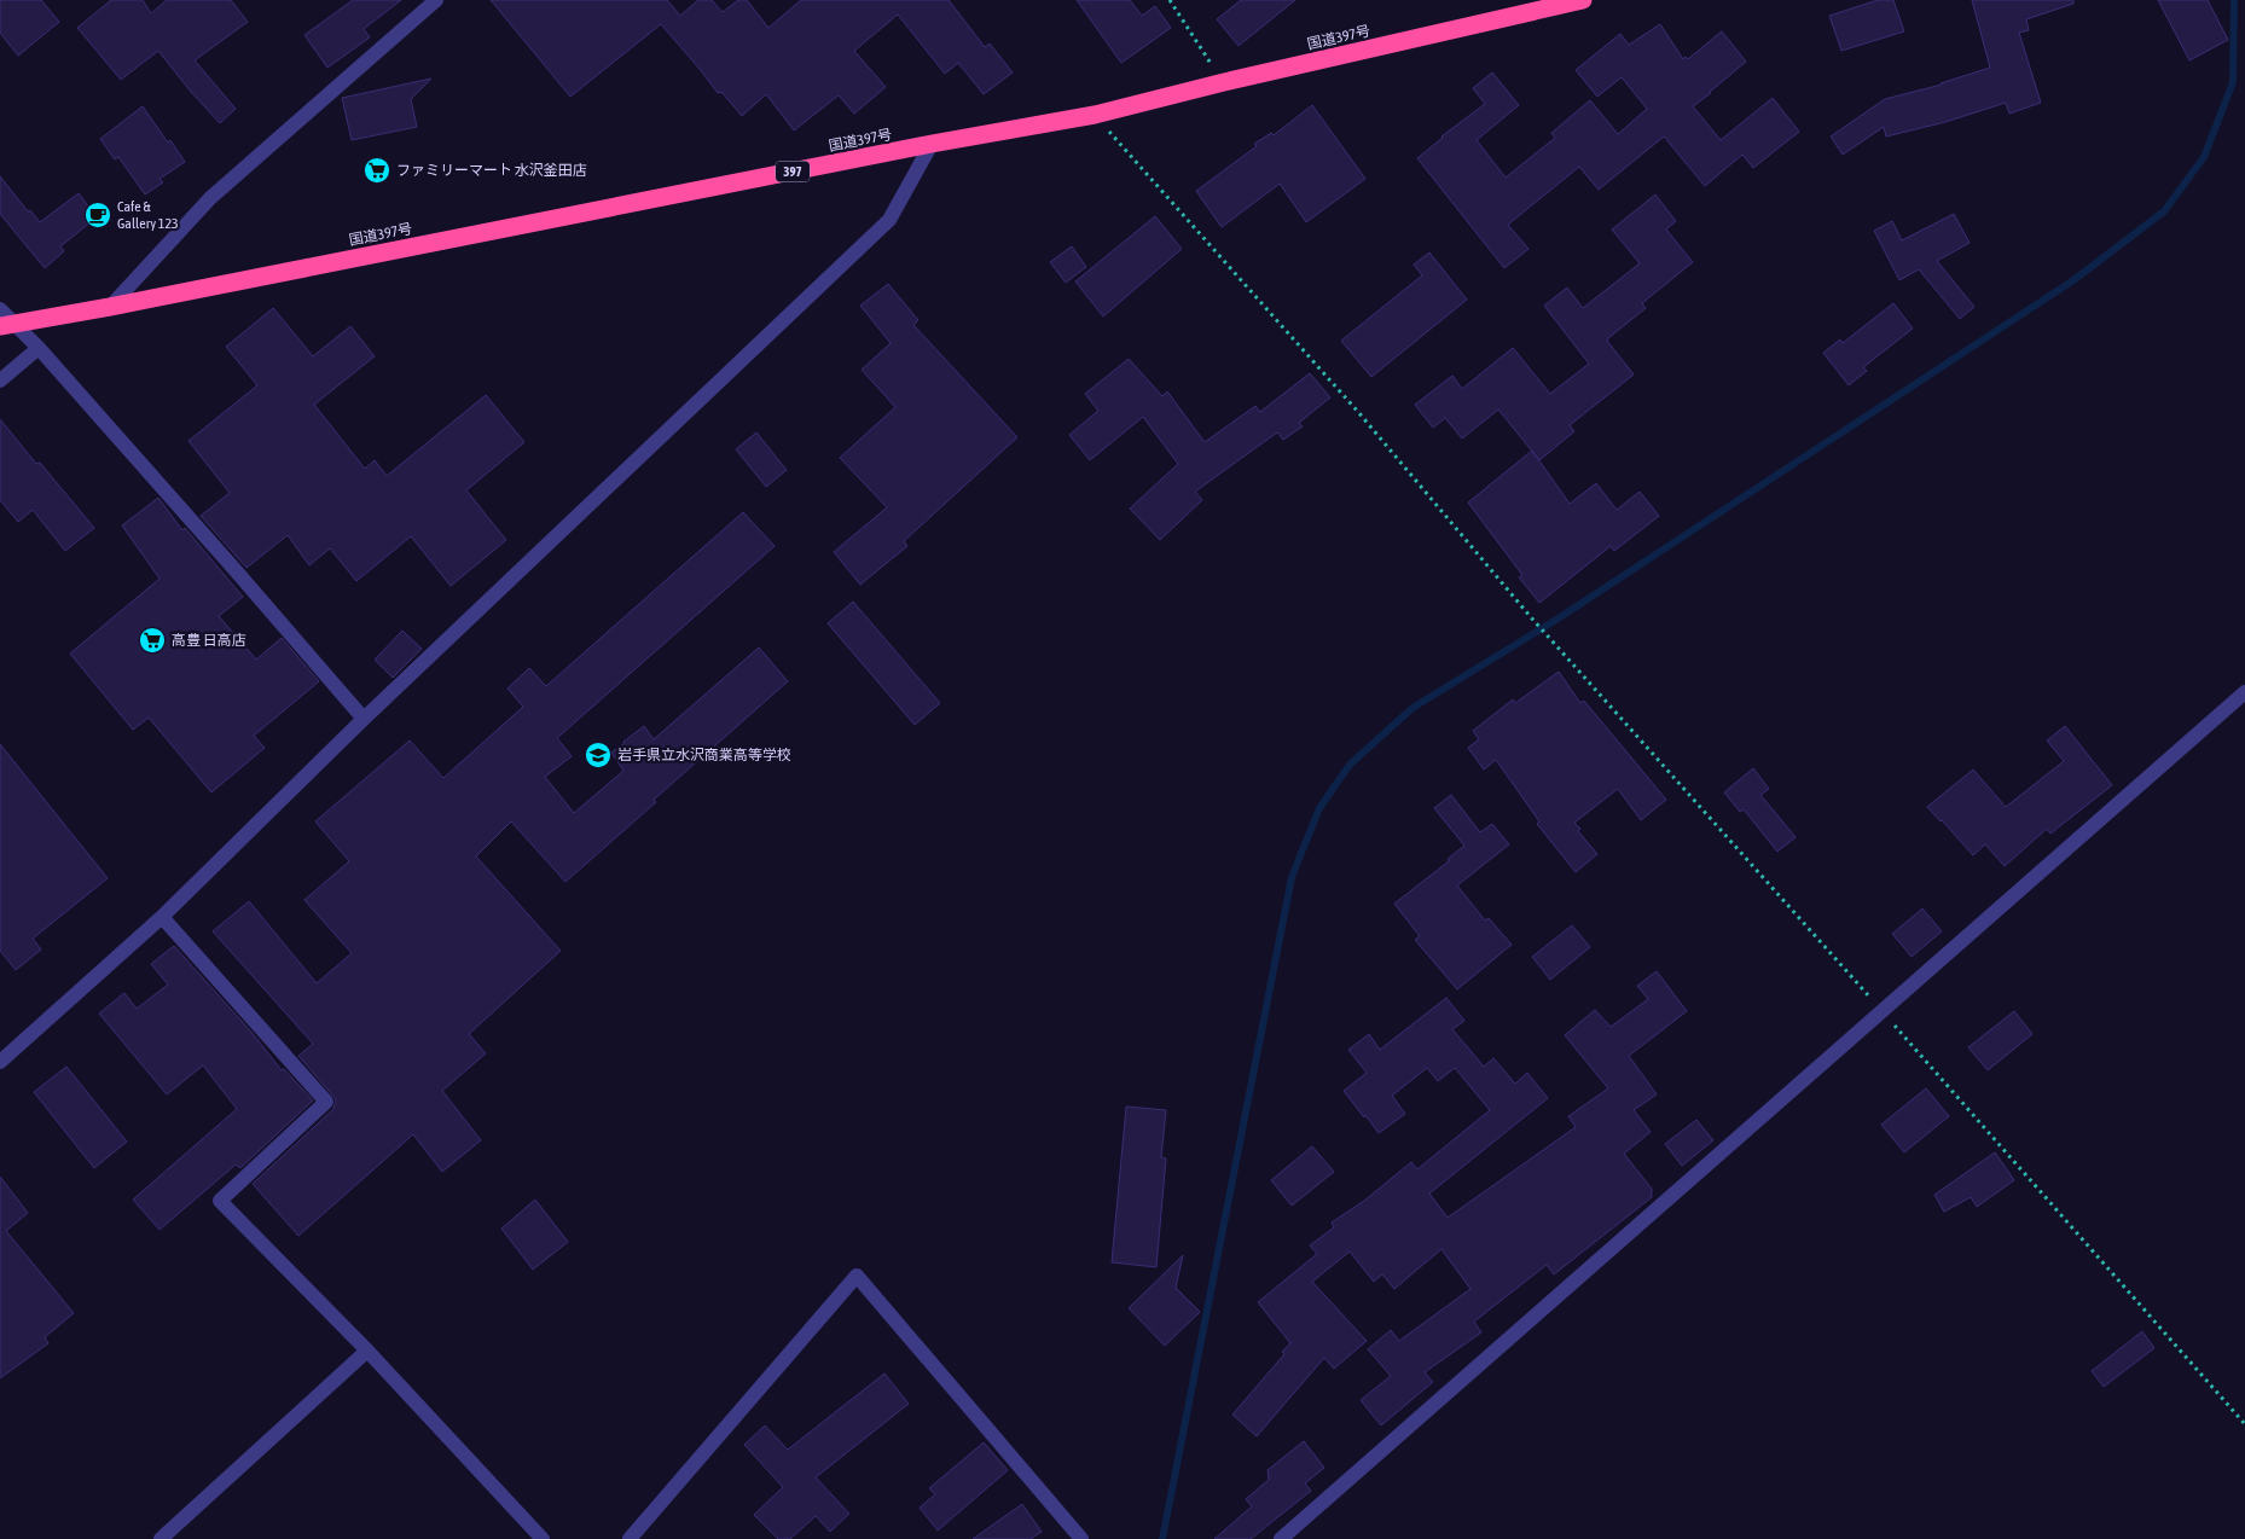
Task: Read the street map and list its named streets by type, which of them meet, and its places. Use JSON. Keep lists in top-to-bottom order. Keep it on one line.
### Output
{"streets":{"highway":["国道397号","397"]},"places":{"supermarket":["ファミリーマート 水沢釜田店","高豊 日高店"],"cafe":["Cafe & Gallery 123"],"school or university":["岩手県立水沢商業高等学校"]}}
